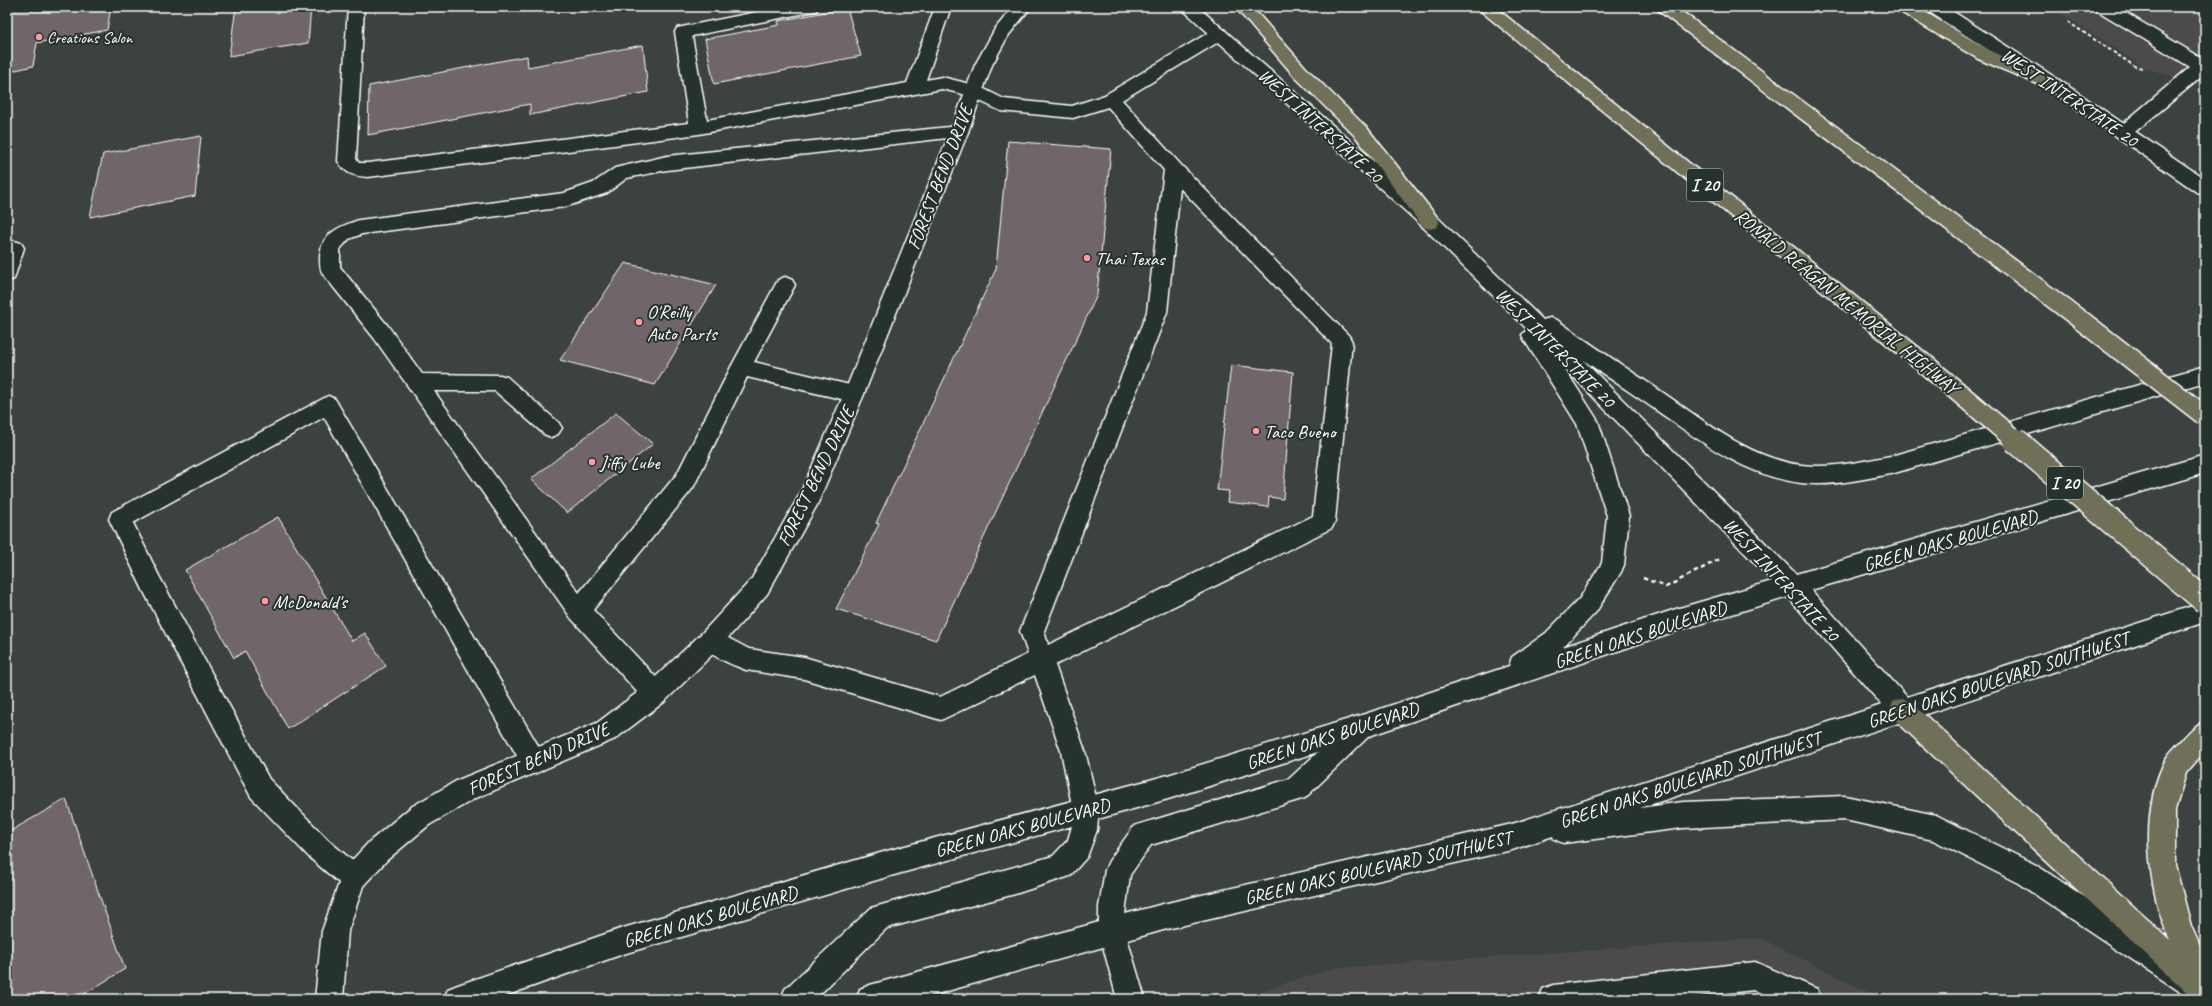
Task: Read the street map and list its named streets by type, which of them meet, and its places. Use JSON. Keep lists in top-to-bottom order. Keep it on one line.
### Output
{"streets":{"highway":["I 20","RONALD REAGAN MEMORIAL HIGHWAY"],"main road":["WEST INTERSTATE 20","FOREST BEND DRIVE","GREEN OAKS BOULEVARD","GREEN OAKS BOULEVARD SOUTHWEST"]},"crossings":[["WEST INTERSTATE 20","GREEN OAKS BOULEVARD"],["WEST INTERSTATE 20","GREEN OAKS BOULEVARD SOUTHWEST"]],"places":["Creations Salon","Thai Texas","O'Reilly Auto Parts","Taco Bueno","Jiffy Lube","McDonald's"]}
